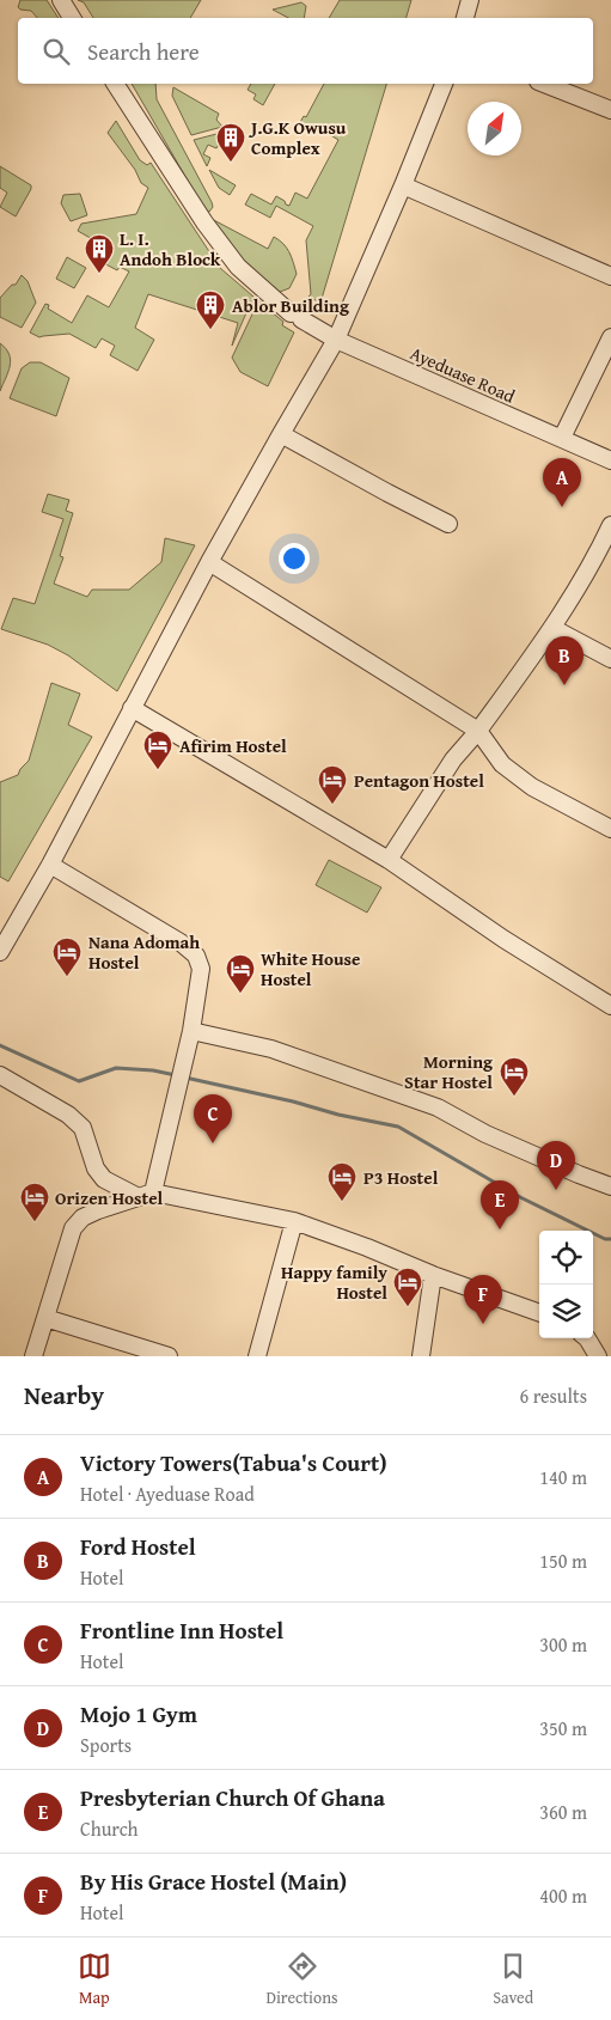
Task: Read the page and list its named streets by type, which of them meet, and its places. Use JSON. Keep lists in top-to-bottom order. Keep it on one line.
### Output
{"streets":{"street":["Ayeduase Road"]},"places":{"building":["J.G.K Owusu Complex","L. I. Andoh Block","Ablor Building"],"hotel":["Afirim Hostel","Pentagon Hostel","Nana Adomah Hostel","White House Hostel","Morning Star Hostel","P3 Hostel","Orizen Hostel","Happy family Hostel"]},"north":"top right","page":{"search":"Search here","pins":["A","B","C","D","E","F"],"heading":["Nearby","6 results"],"list":[{"mark":"A","name":"Victory Towers(Tabua's Court)","note":"Hotel · Ayeduase Road","value":"140 m"},{"mark":"B","name":"Ford Hostel","note":"Hotel","value":"150 m"},{"mark":"C","name":"Frontline Inn Hostel","note":"Hotel","value":"300 m"},{"mark":"D","name":"Mojo 1 Gym","note":"Sports","value":"350 m"},{"mark":"E","name":"Presbyterian Church Of Ghana","note":"Church","value":"360 m"},{"mark":"F","name":"By His Grace Hostel (Main)","note":"Hotel","value":"400 m"}],"nav":["Map","Directions","Saved"]}}
